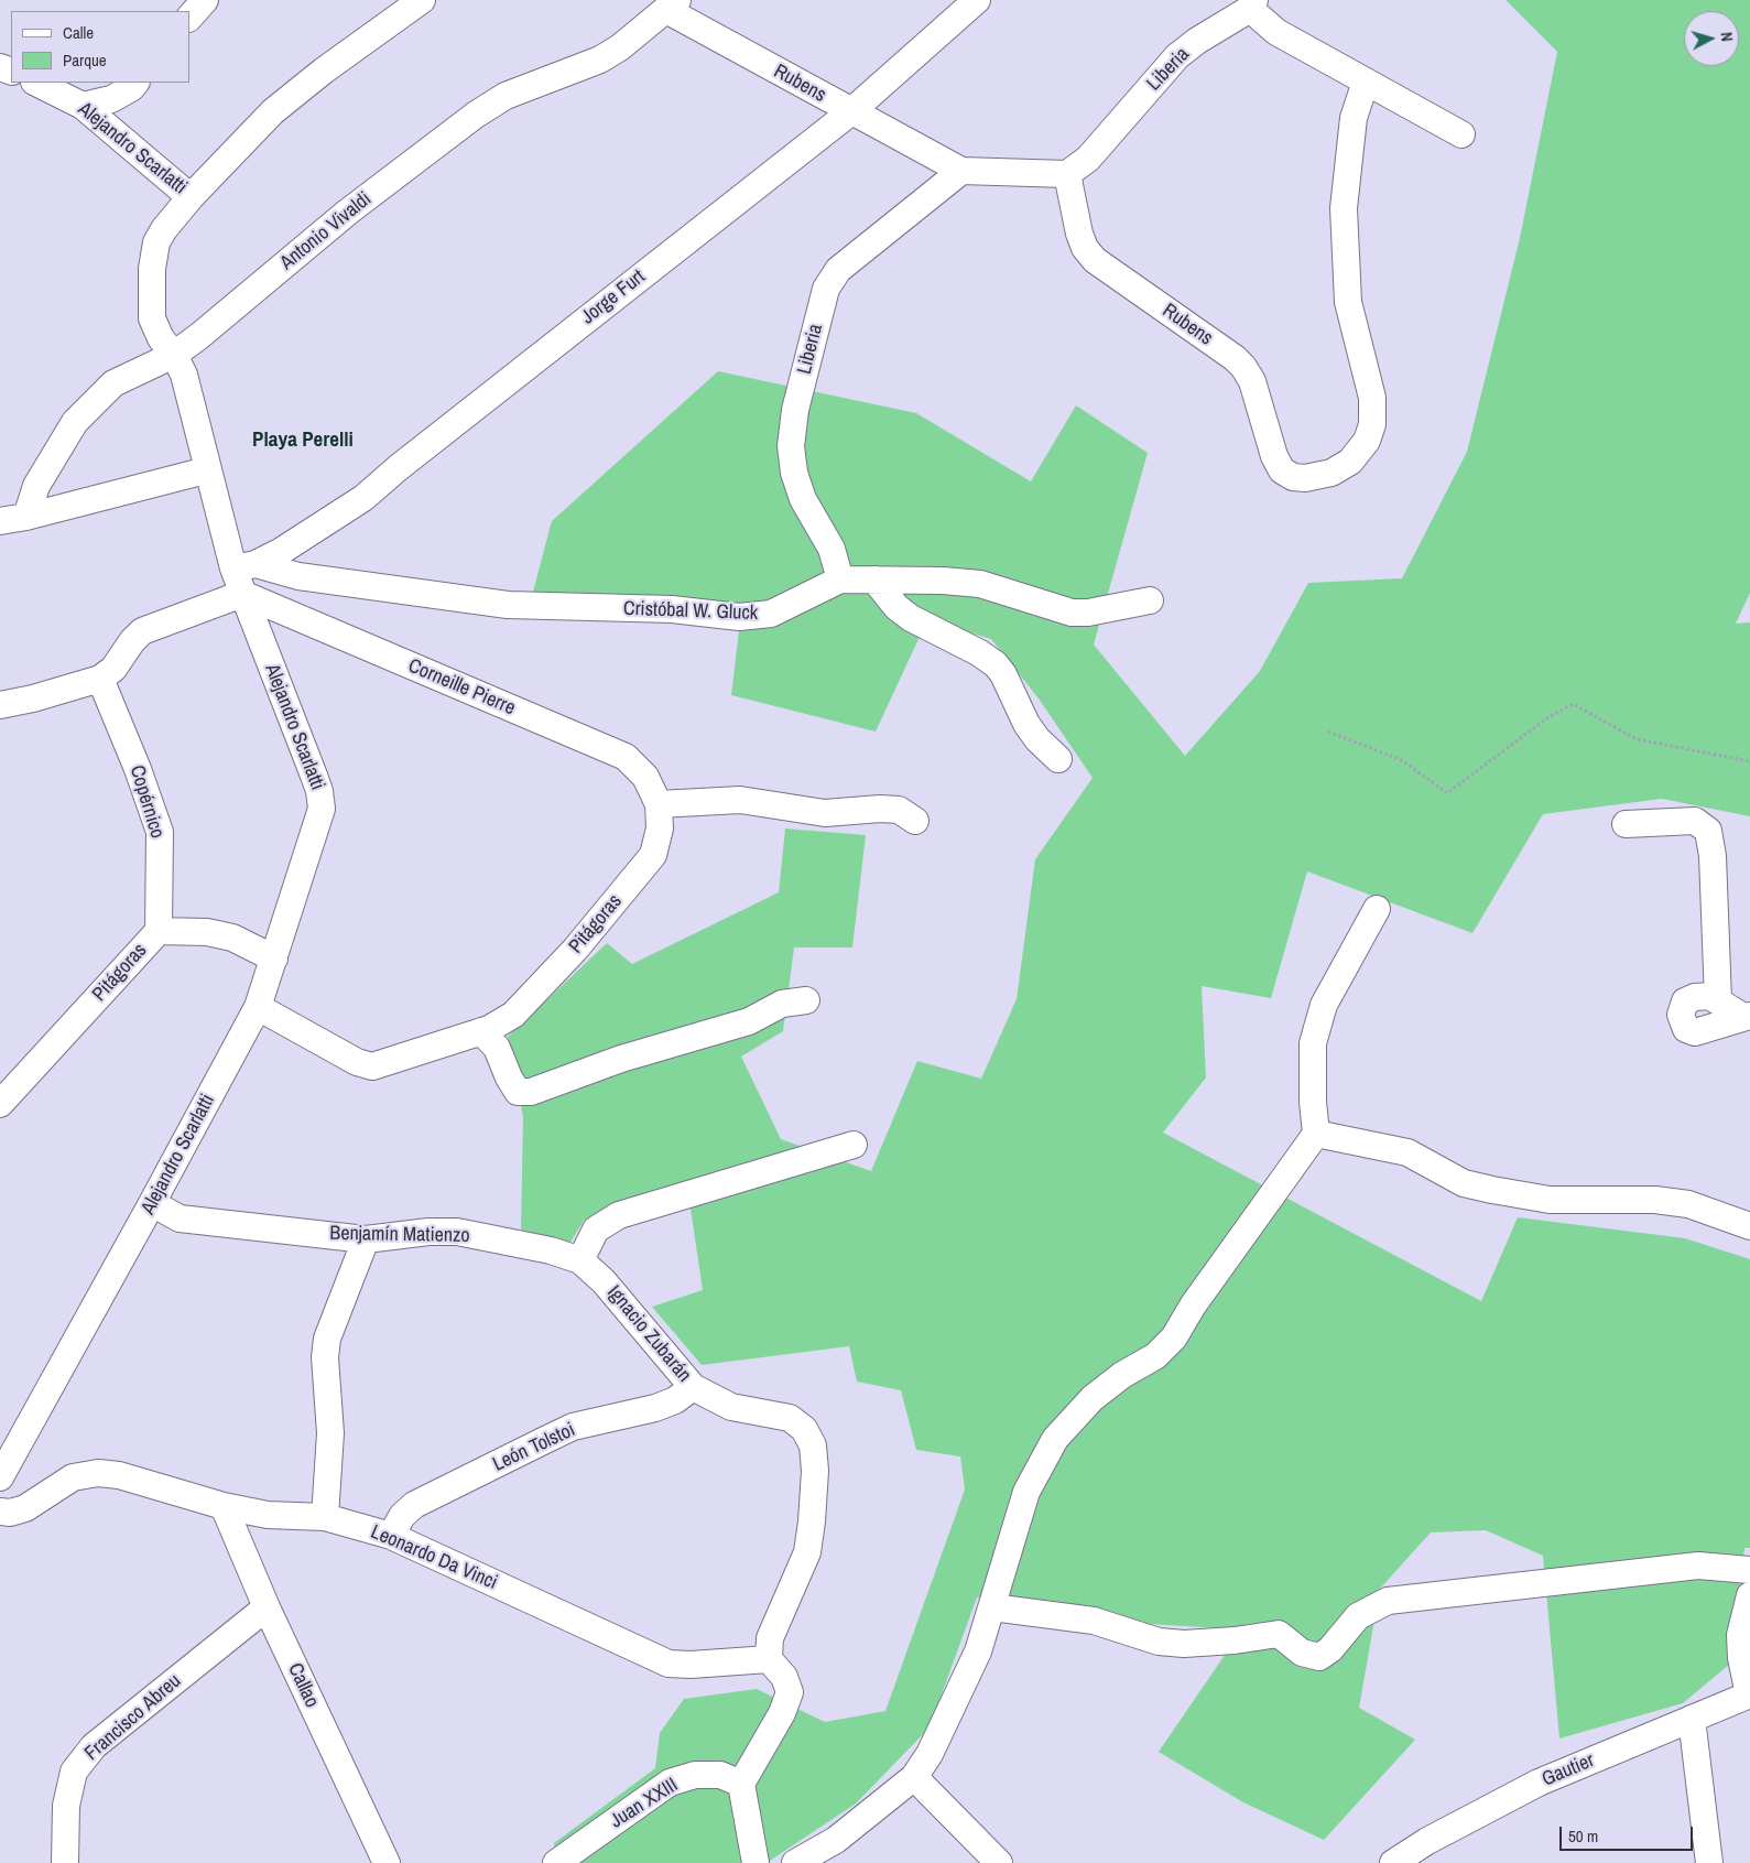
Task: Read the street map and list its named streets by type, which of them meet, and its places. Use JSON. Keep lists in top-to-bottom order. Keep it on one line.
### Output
{"streets":{"street":["Liberia","Rubens","Alejandro Scarlatti","Antonio Vivaldi","Jorge Furt","Cristóbal W. Gluck","Corneille Pierre","Copérnico","Pitágoras","Benjamín Matienzo","Ignacio Zubarán","León Tolstoi","Leonardo Da Vinci","Callao","Francisco Abreu","Gautier","Juan XXIII"]},"crossings":[["Liberia","Rubens"],["Liberia","Cristóbal W. Gluck"],["Rubens","Antonio Vivaldi"],["Rubens","Jorge Furt"],["Alejandro Scarlatti","Antonio Vivaldi"],["Alejandro Scarlatti","Jorge Furt"],["Alejandro Scarlatti","Cristóbal W. Gluck"],["Alejandro Scarlatti","Corneille Pierre"],["Alejandro Scarlatti","Pitágoras"],["Alejandro Scarlatti","Benjamín Matienzo"],["Jorge Furt","Cristóbal W. Gluck"],["Corneille Pierre","Pitágoras"],["Copérnico","Pitágoras"],["Benjamín Matienzo","Ignacio Zubarán"],["Ignacio Zubarán","León Tolstoi"],["Ignacio Zubarán","Leonardo Da Vinci"],["León Tolstoi","Leonardo Da Vinci"],["Leonardo Da Vinci","Callao"],["Callao","Francisco Abreu"]],"districts":["Playa Perelli"],"legend":["Calle","Parque"],"scale_bar":"50 m","north":"right"}
